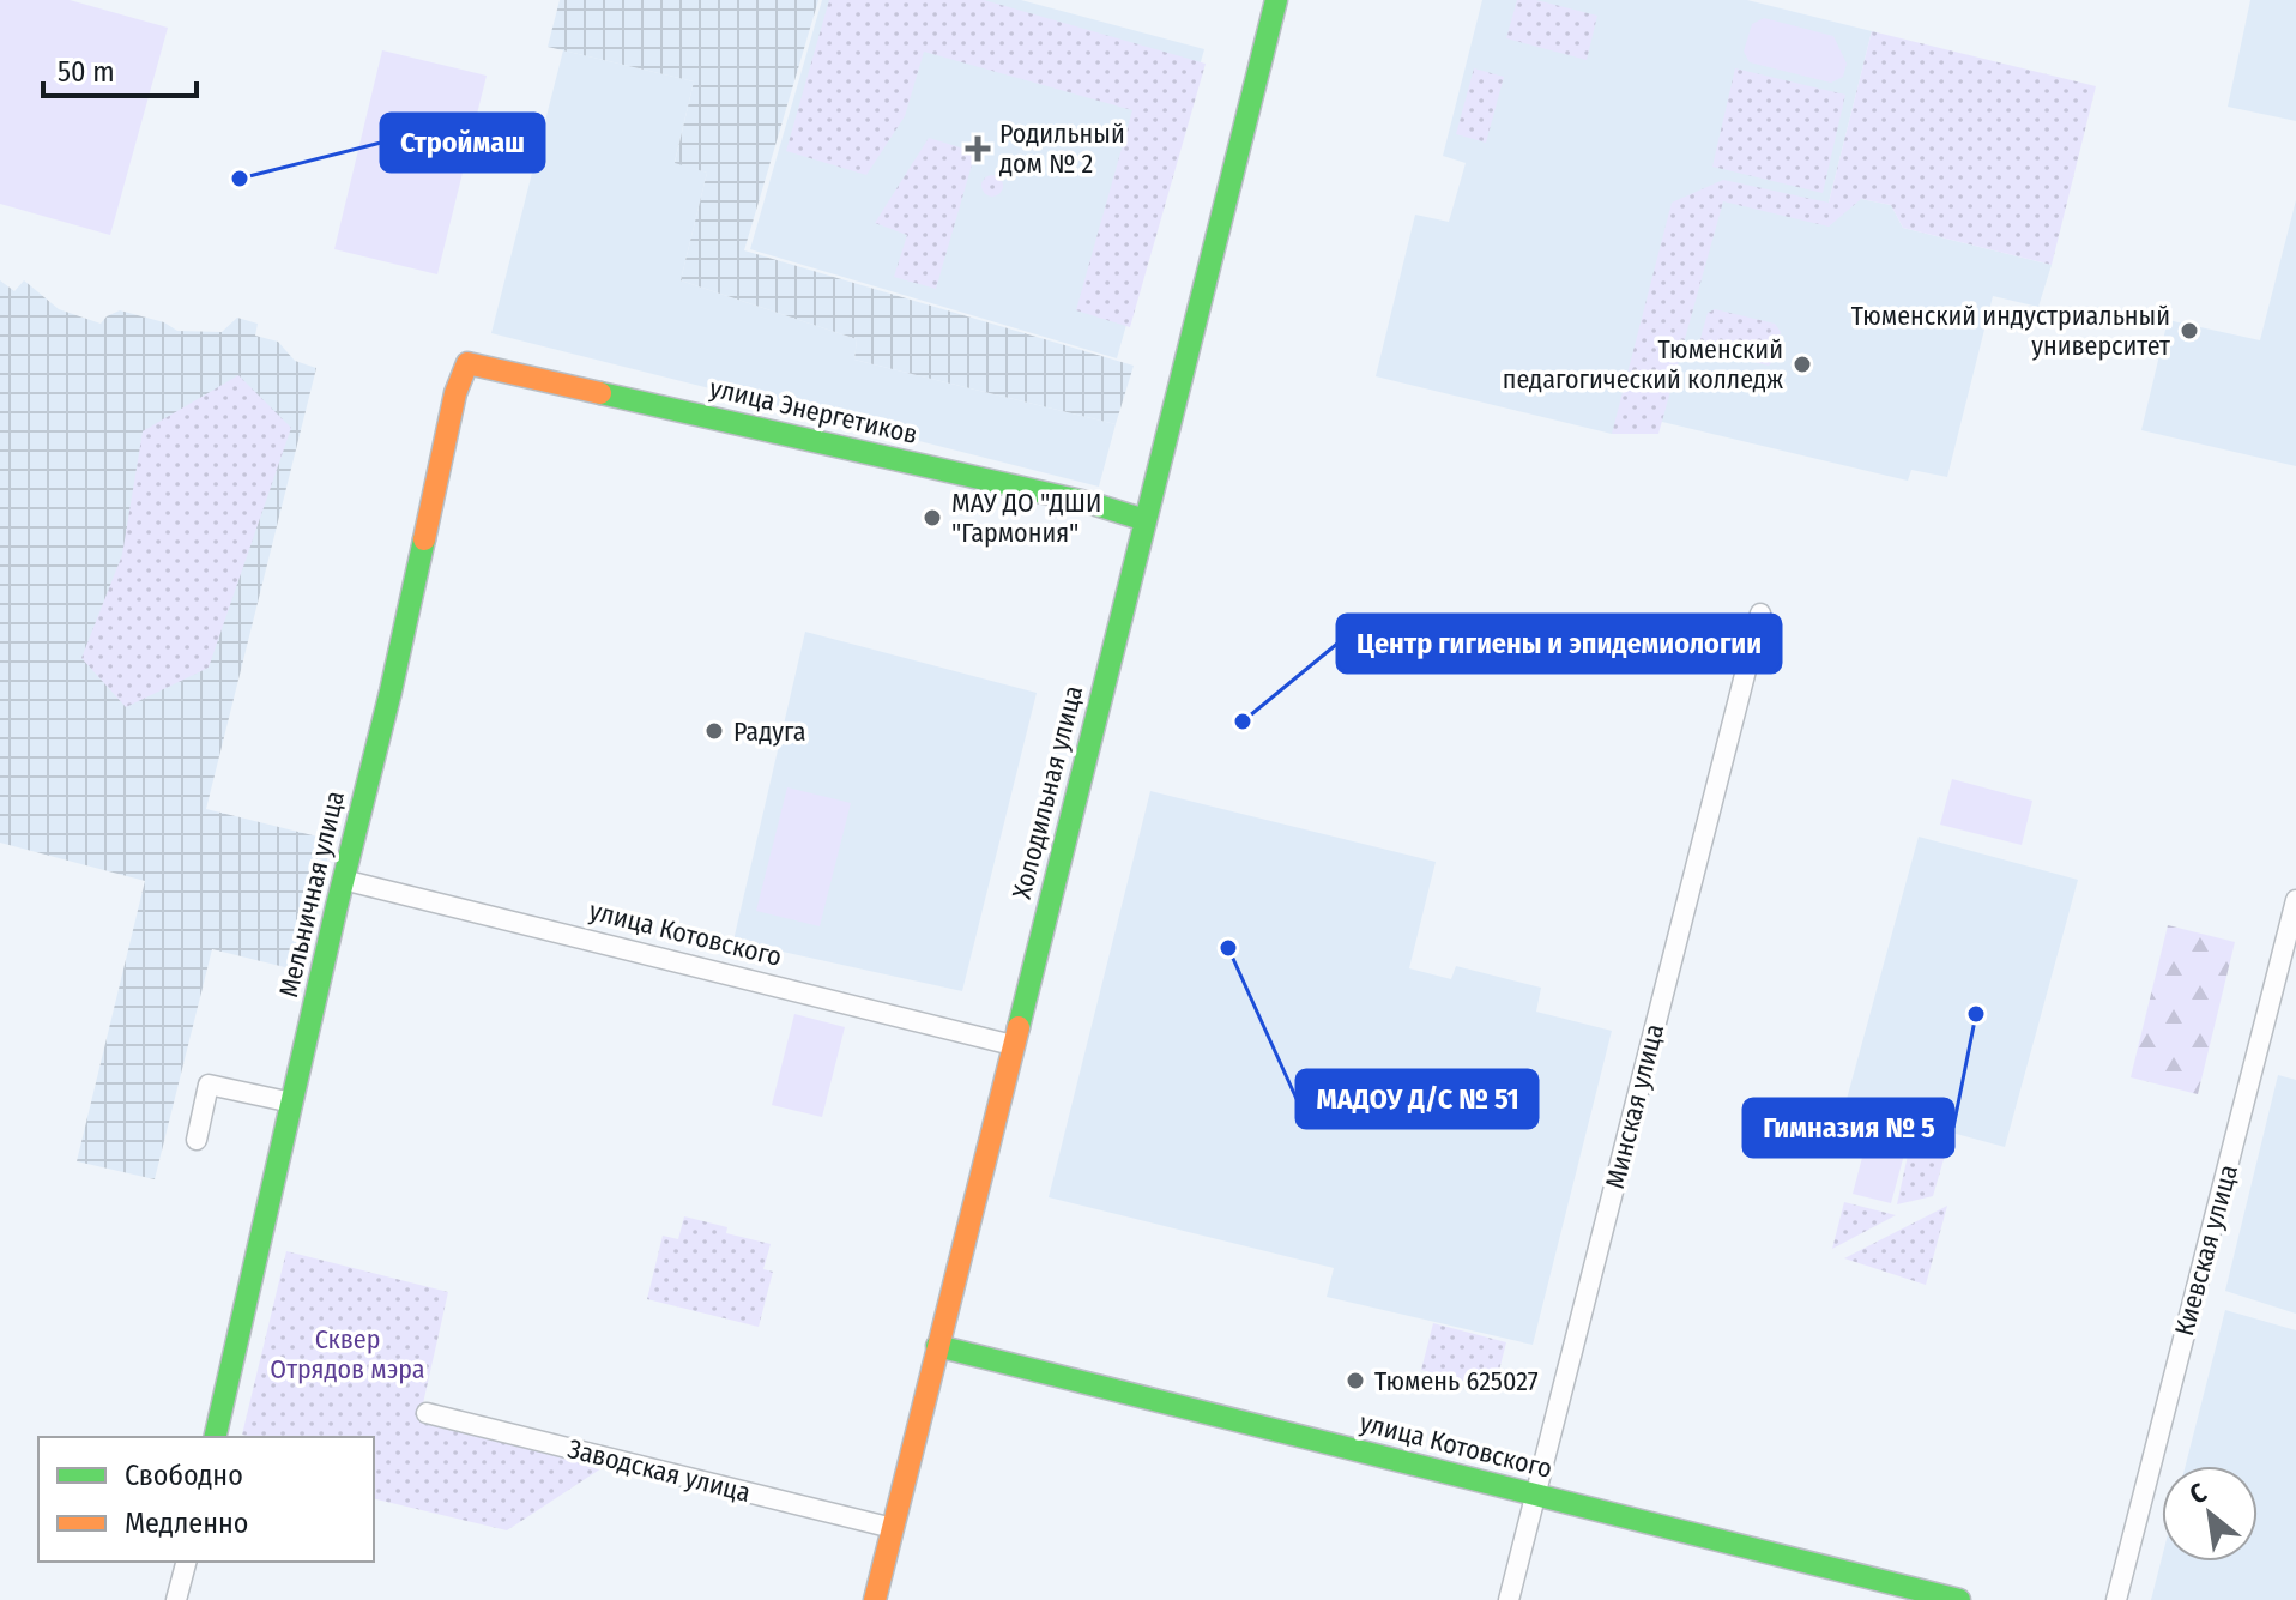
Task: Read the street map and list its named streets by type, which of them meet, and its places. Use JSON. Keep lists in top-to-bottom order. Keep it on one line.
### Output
{"streets":{"street":["улица Энергетиков","Холодильная улица","Мельничная улица","улица Котовского","Минская улица","Киевская улица","Заводская улица"]},"crossings":[["улица Энергетиков","Холодильная улица"],["улица Энергетиков","Мельничная улица"],["Холодильная улица","улица Котовского"],["Холодильная улица","Заводская улица"],["Мельничная улица","улица Котовского"],["улица Котовского","Минская улица"]],"parks":["Сквер Отрядов мэра"],"places":{"health":["Родильный дом № 2"],"other":["Строймаш","Тюменский индустриальный университет","Тюменский педагогический колледж","МАУ ДО \"ДШИ \"Гармония\"","Центр гигиены и эпидемиологии","Радуга","МАДОУ Д/С № 51","Гимназия № 5","Тюмень 625027"]},"legend":["Свободно","Медленно"],"scale_bar":"50 m","north":"top left"}
